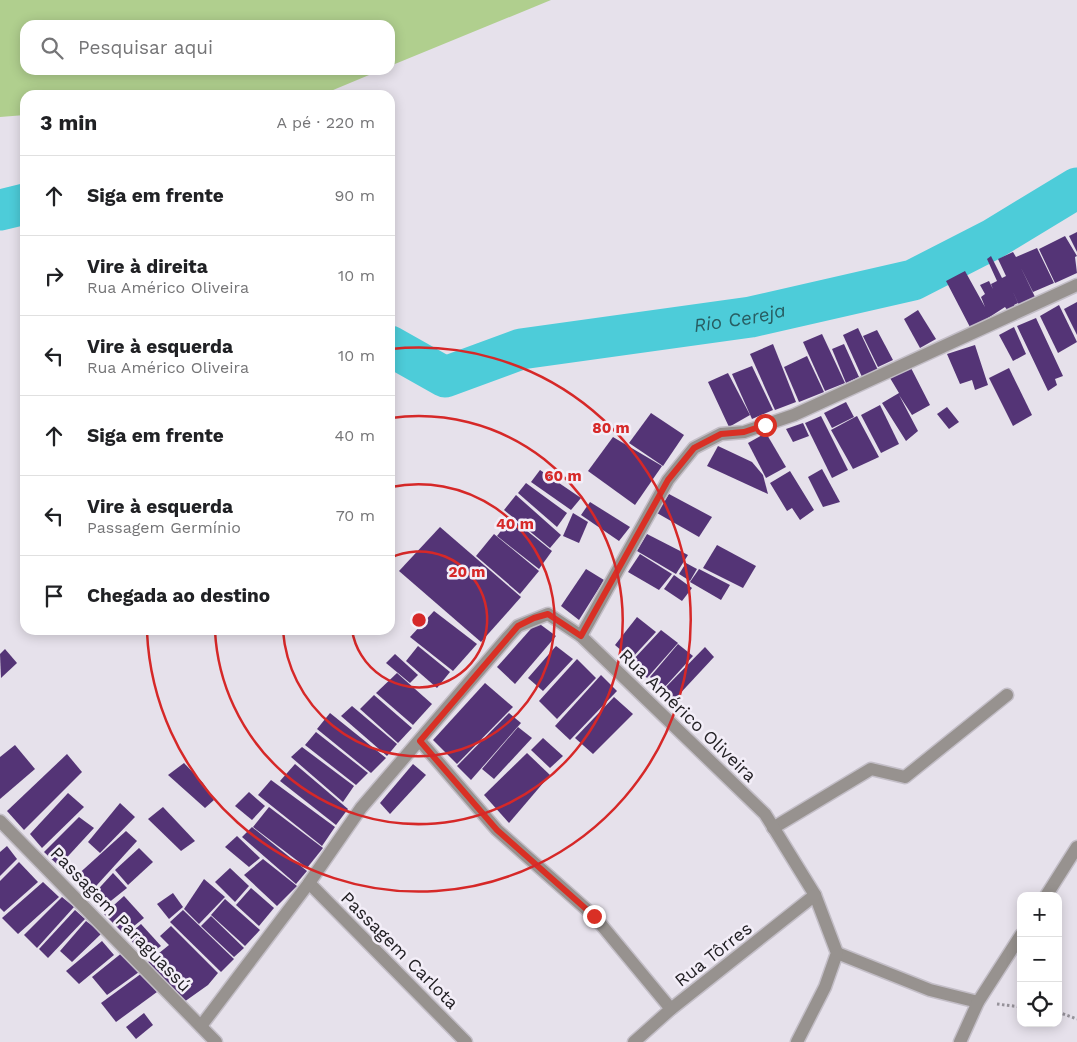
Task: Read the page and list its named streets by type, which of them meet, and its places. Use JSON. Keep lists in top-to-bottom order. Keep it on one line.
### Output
{"streets":{"street":["Rua Américo Oliveira","Passagem Paraguassú","Passagem Carlota","Rua Tôrres"]},"crossings":[["Rua Américo Oliveira","Rua Tôrres"]],"water":["Rio Cereja"],"page":{"search":"Pesquisar aqui","heading":["3 min","A pé · 220 m"],"list":[["Siga em frente","90 m"],["Vire à direita","Rua Américo Oliveira","10 m"],["Vire à esquerda","Rua Américo Oliveira","10 m"],["Siga em frente","40 m"],["Vire à esquerda","Passagem Germínio","70 m"],"Chegada ao destino"],"map_buttons":["+","−"]},"rings":["80 m","60 m","40 m","20 m"]}
